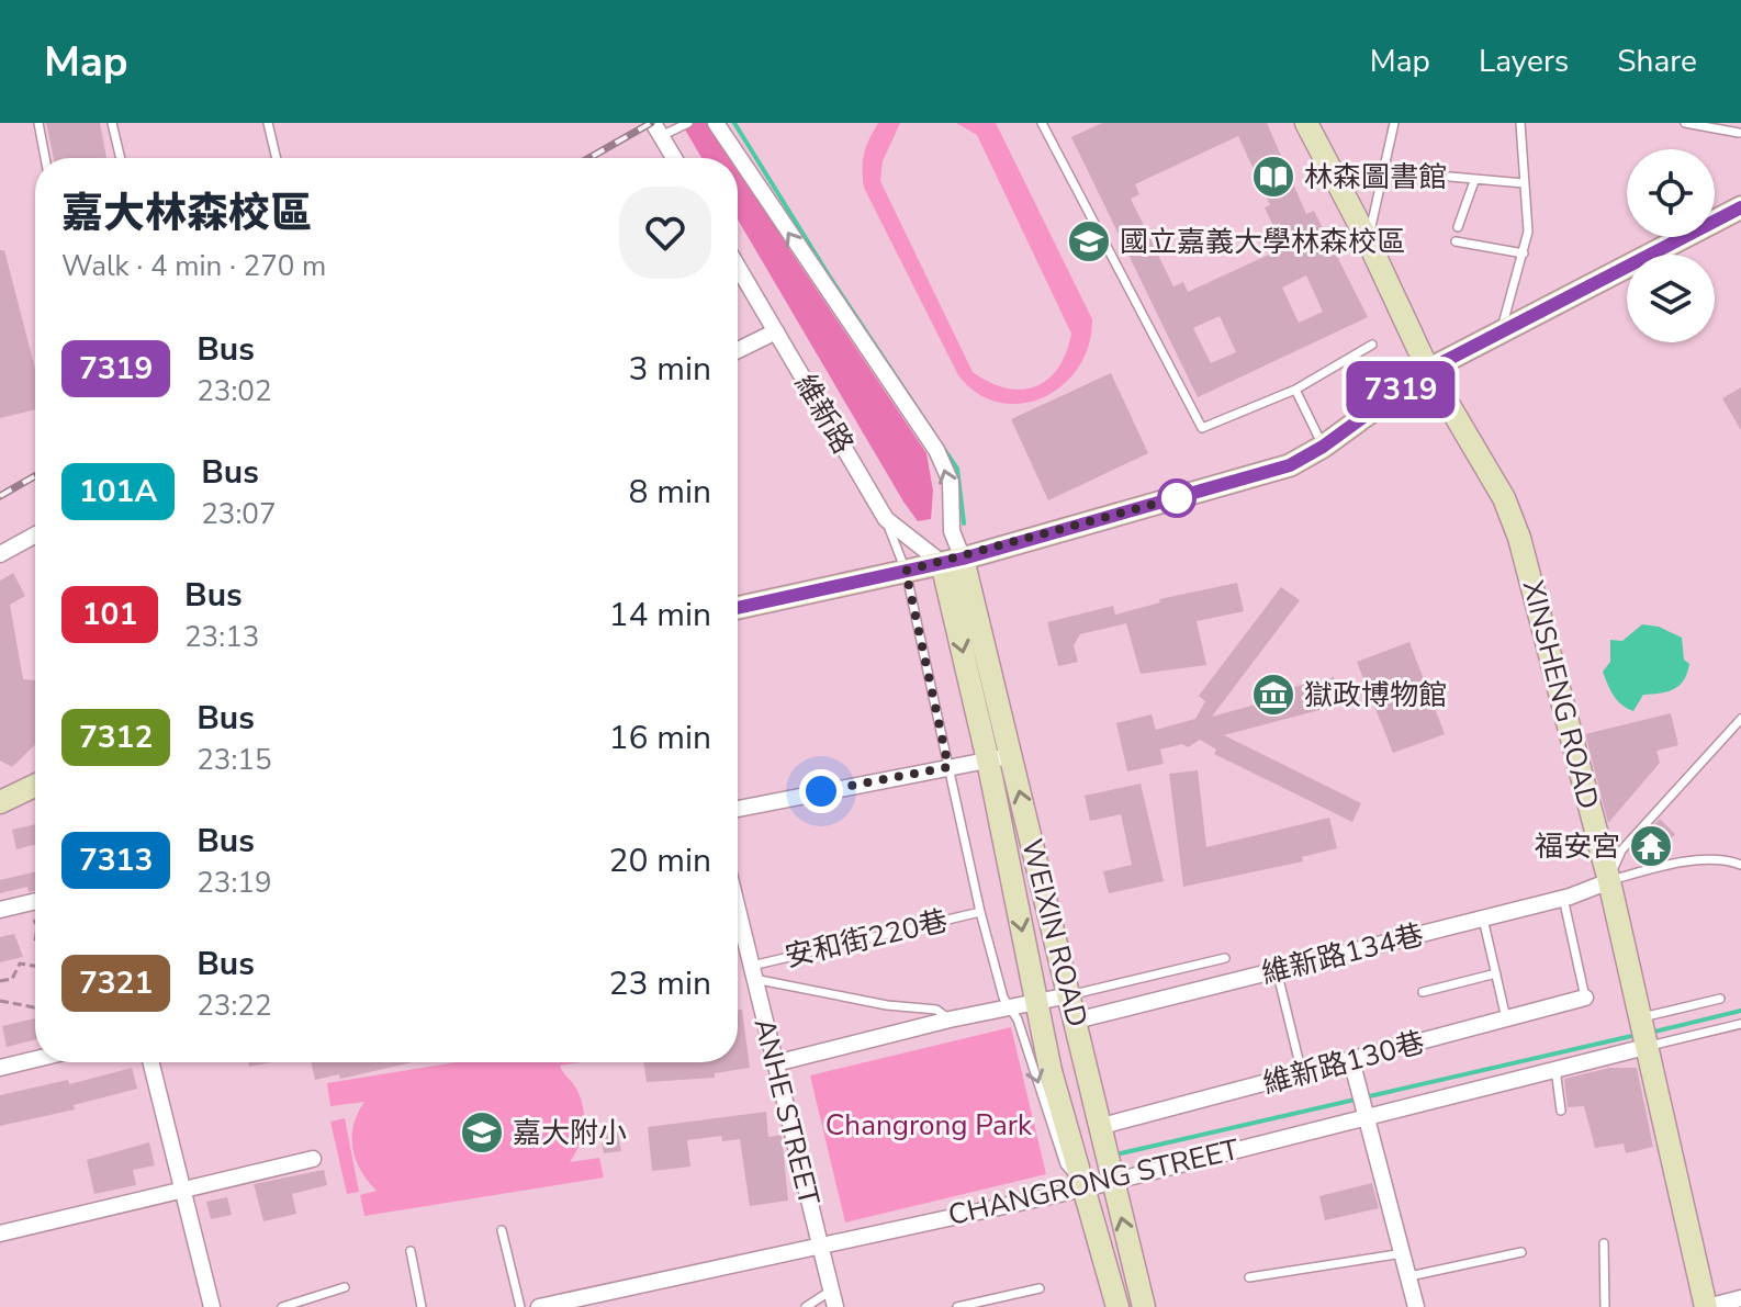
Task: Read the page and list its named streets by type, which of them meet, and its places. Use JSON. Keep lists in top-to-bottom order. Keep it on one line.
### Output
{"streets":{"street":["維新路","XINSHENG ROAD","WEIXIN ROAD","維新路134巷","維新路130巷","ANHE STREET","CHANGRONG STREET"],"lane":["安和街220巷"]},"crossings":[["維新路","WEIXIN ROAD"],["XINSHENG ROAD","維新路134巷"],["XINSHENG ROAD","CHANGRONG STREET"],["WEIXIN ROAD","維新路134巷"],["WEIXIN ROAD","維新路130巷"],["WEIXIN ROAD","CHANGRONG STREET"],["安和街220巷","ANHE STREET"],["ANHE STREET","CHANGRONG STREET"]],"parks":["Changrong Park"],"places":{"library":["林森圖書館"],"school or university":["國立嘉義大學林森校區","嘉大附小"],"museum":["獄政博物館"],"temple":["福安宮"]},"lines":["bus line 7319"],"page":{"header":"Map","nav":["Map","Layers","Share"],"on_map":"7319","heading":["嘉大林森校區","Walk · 4 min · 270 m"],"list":[{"mark":"7319","name":"Bus","note":"23:02","value":"3 min"},{"mark":"101A","name":"Bus","note":"23:07","value":"8 min"},{"mark":"101","name":"Bus","note":"23:13","value":"14 min"},{"mark":"7312","name":"Bus","note":"23:15","value":"16 min"},{"mark":"7313","name":"Bus","note":"23:19","value":"20 min"},{"mark":"7321","name":"Bus","note":"23:22","value":"23 min"}]}}
